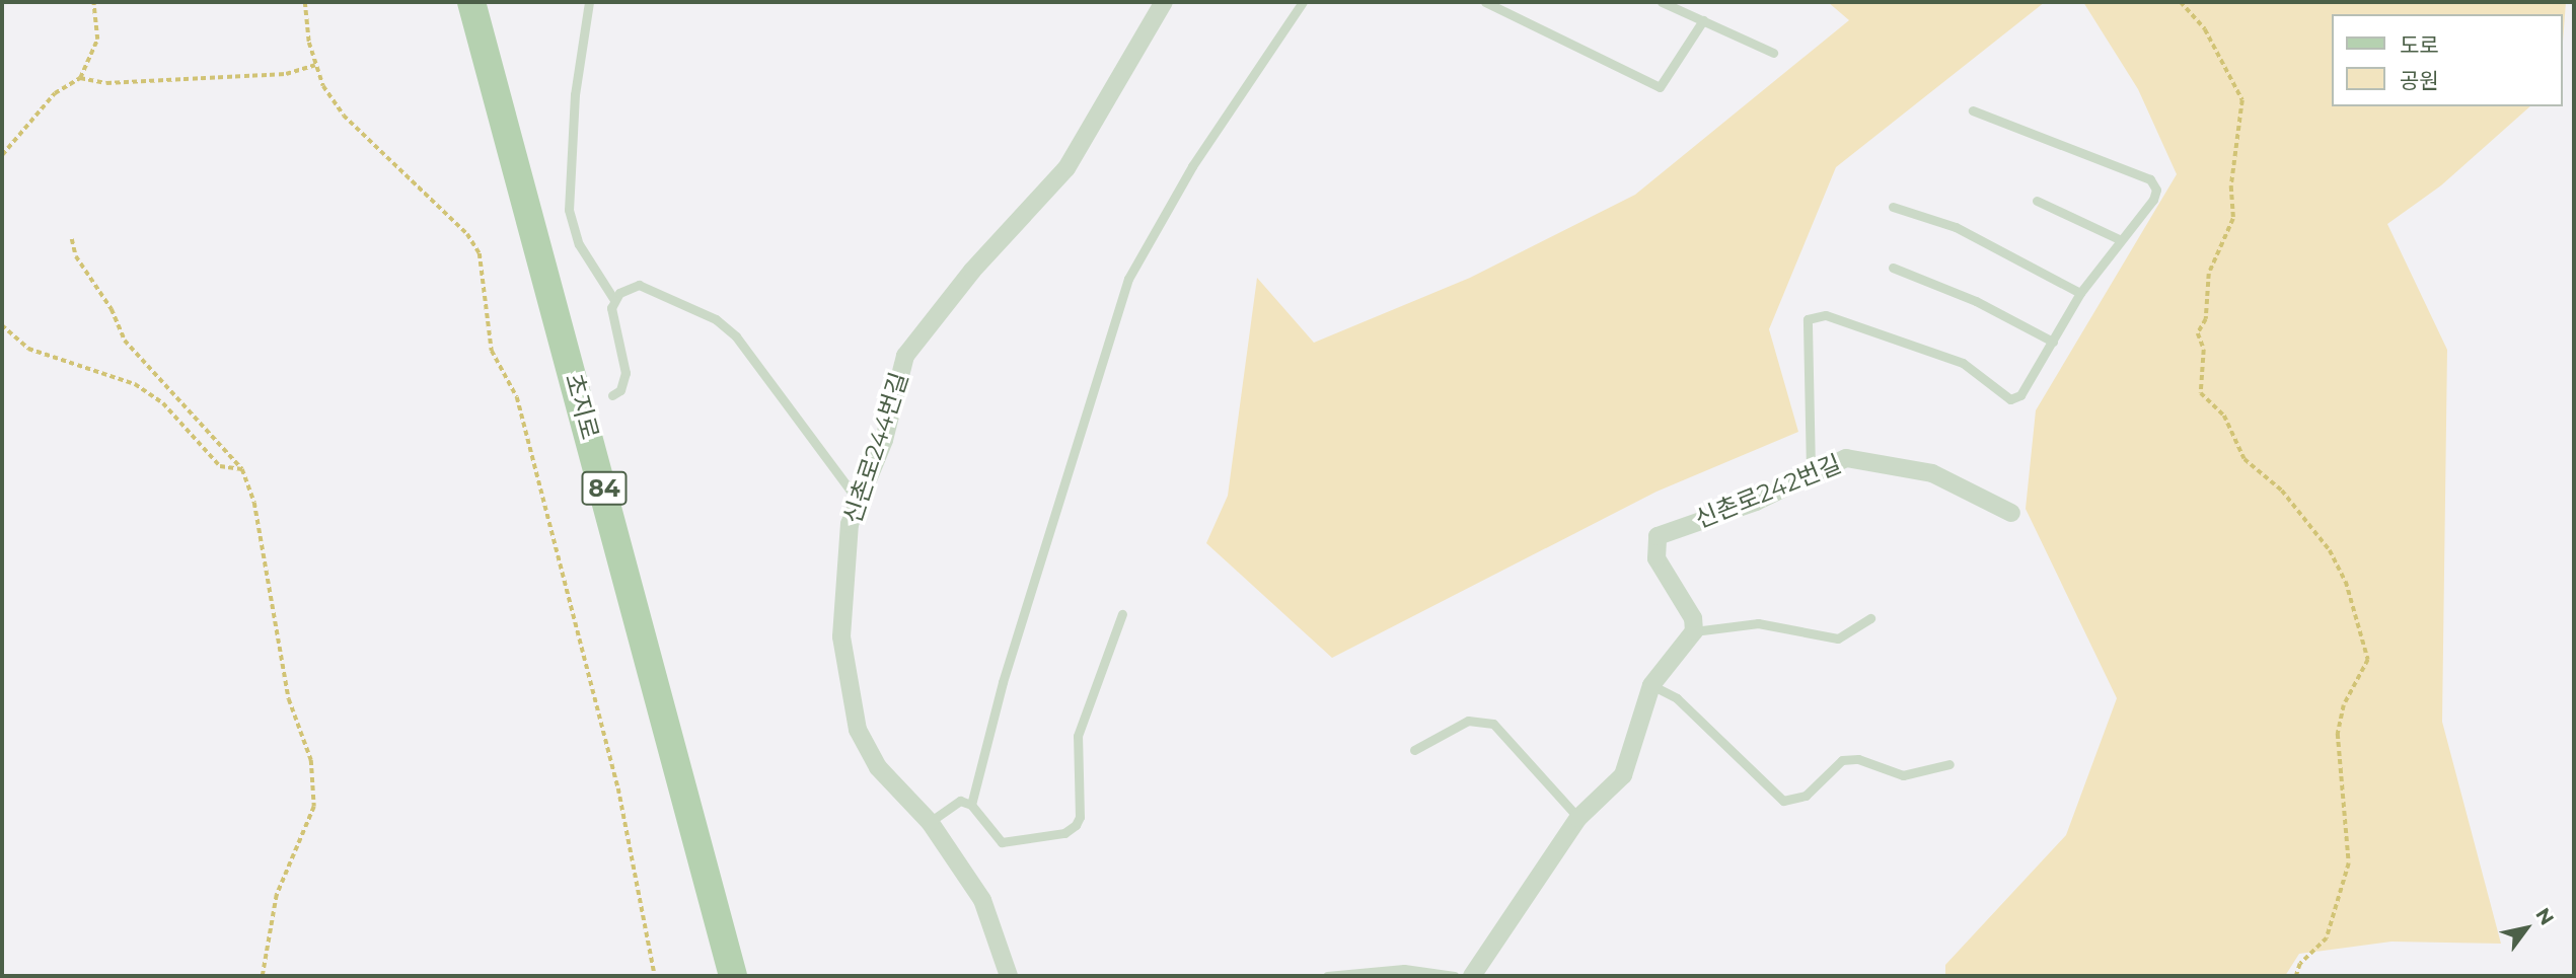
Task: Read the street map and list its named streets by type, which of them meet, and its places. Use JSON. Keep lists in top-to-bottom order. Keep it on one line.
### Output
{"streets":{"main road":["초지로","84"],"street":["신촌로244번길","신촌로242번길"]},"legend":["도로","공원"],"north":"top right"}
